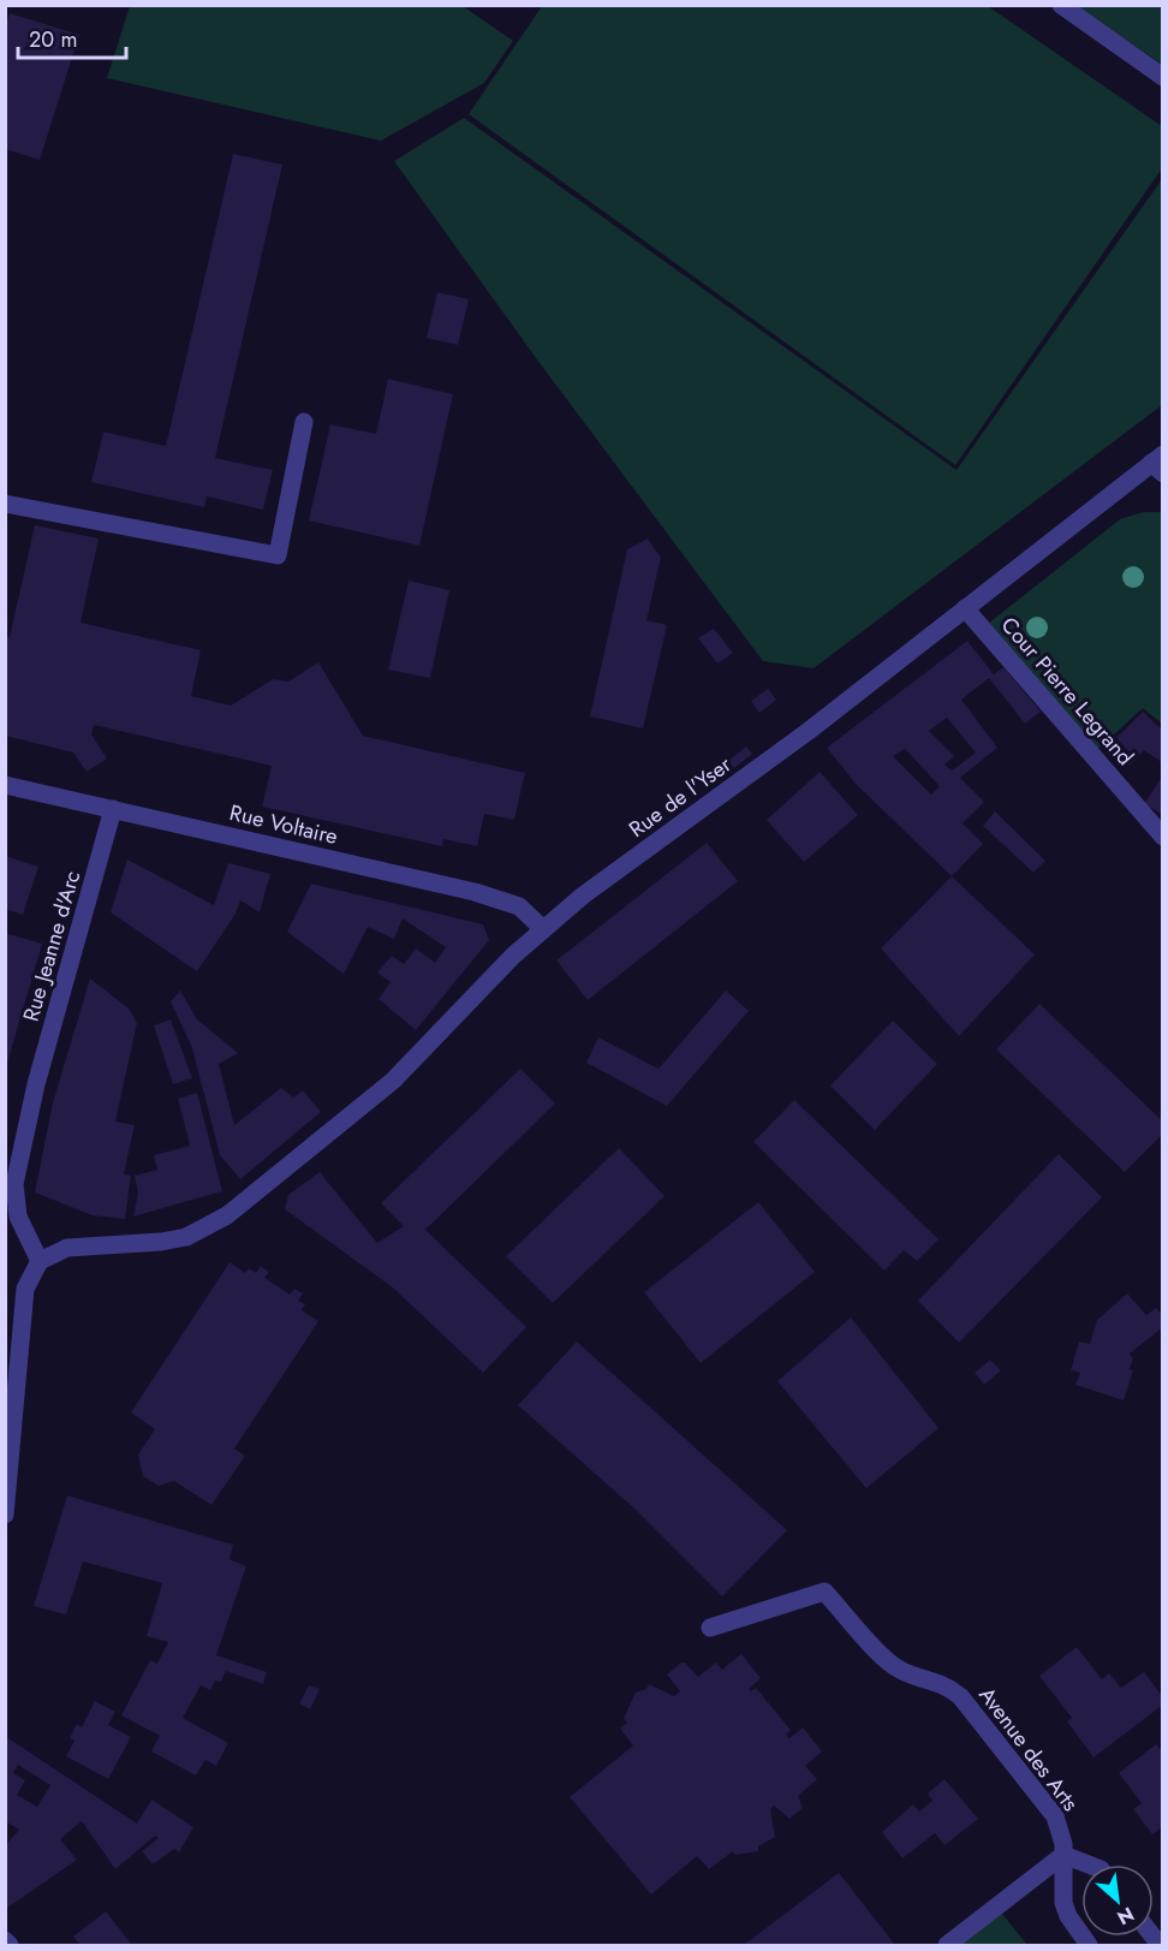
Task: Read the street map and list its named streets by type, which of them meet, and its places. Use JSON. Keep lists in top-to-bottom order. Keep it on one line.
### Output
{"streets":{"street":["Cour Pierre Legrand","Rue de l'Yser","Rue Voltaire","Rue Jeanne d'Arc","Avenue des Arts"]},"crossings":[["Cour Pierre Legrand","Rue de l'Yser"],["Rue de l'Yser","Rue Voltaire"],["Rue de l'Yser","Rue Jeanne d'Arc"],["Rue Voltaire","Rue Jeanne d'Arc"]],"scale_bar":"20 m","north":"bottom right"}
